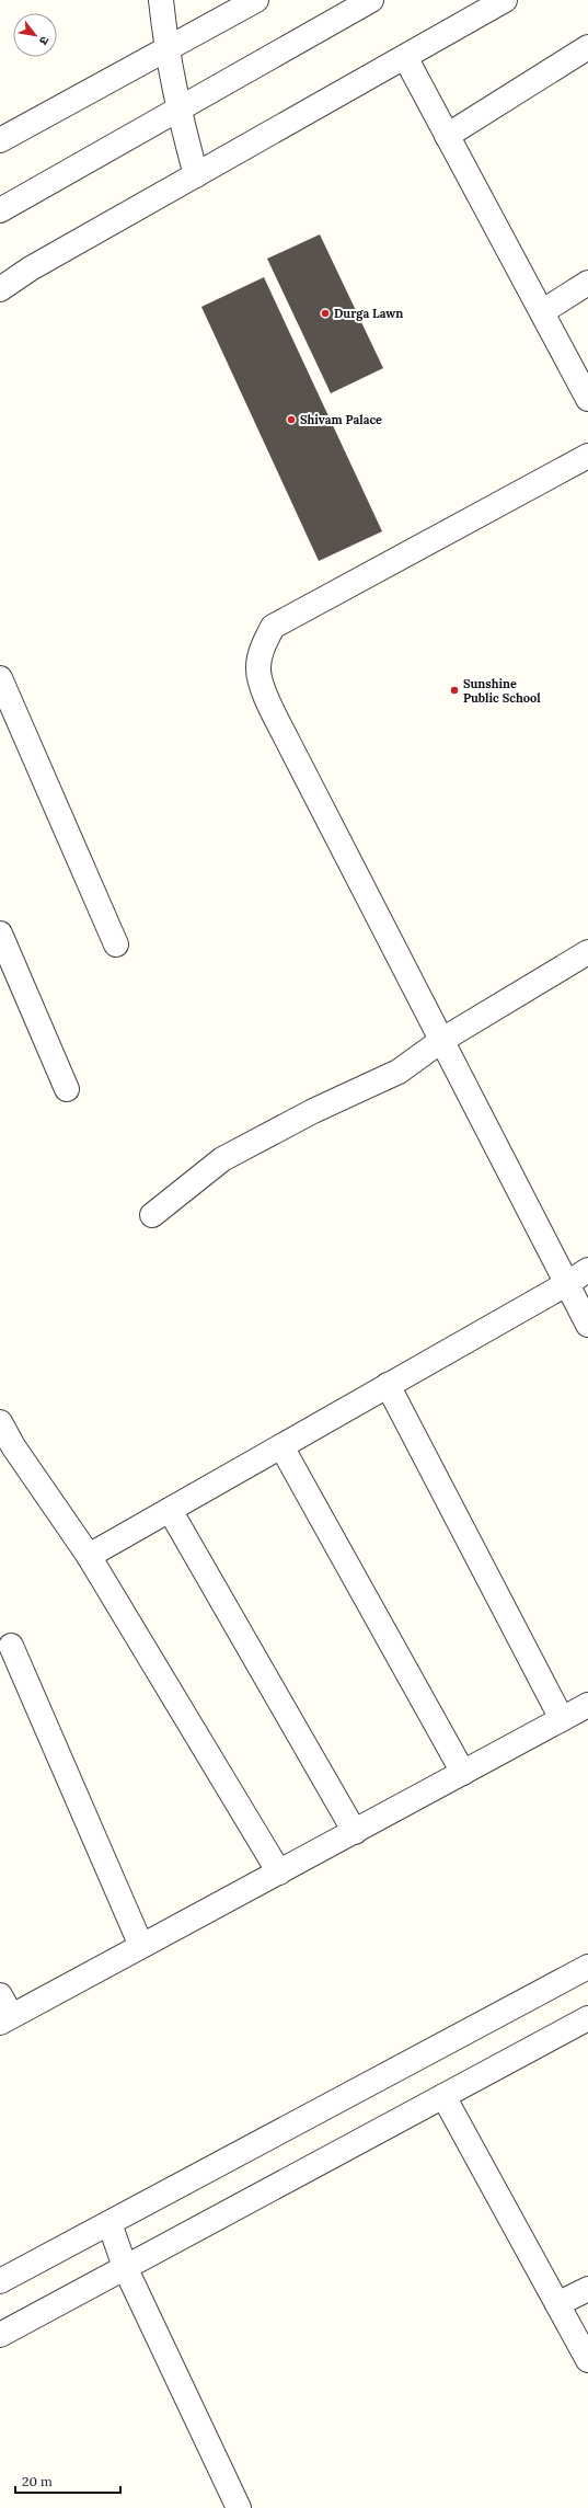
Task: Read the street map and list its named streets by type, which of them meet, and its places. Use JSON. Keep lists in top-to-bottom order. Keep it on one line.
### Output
{"places":["Durga Lawn","Shivam Palace","Sunshine Public School"],"scale_bar":"20 m","north":"bottom right"}
